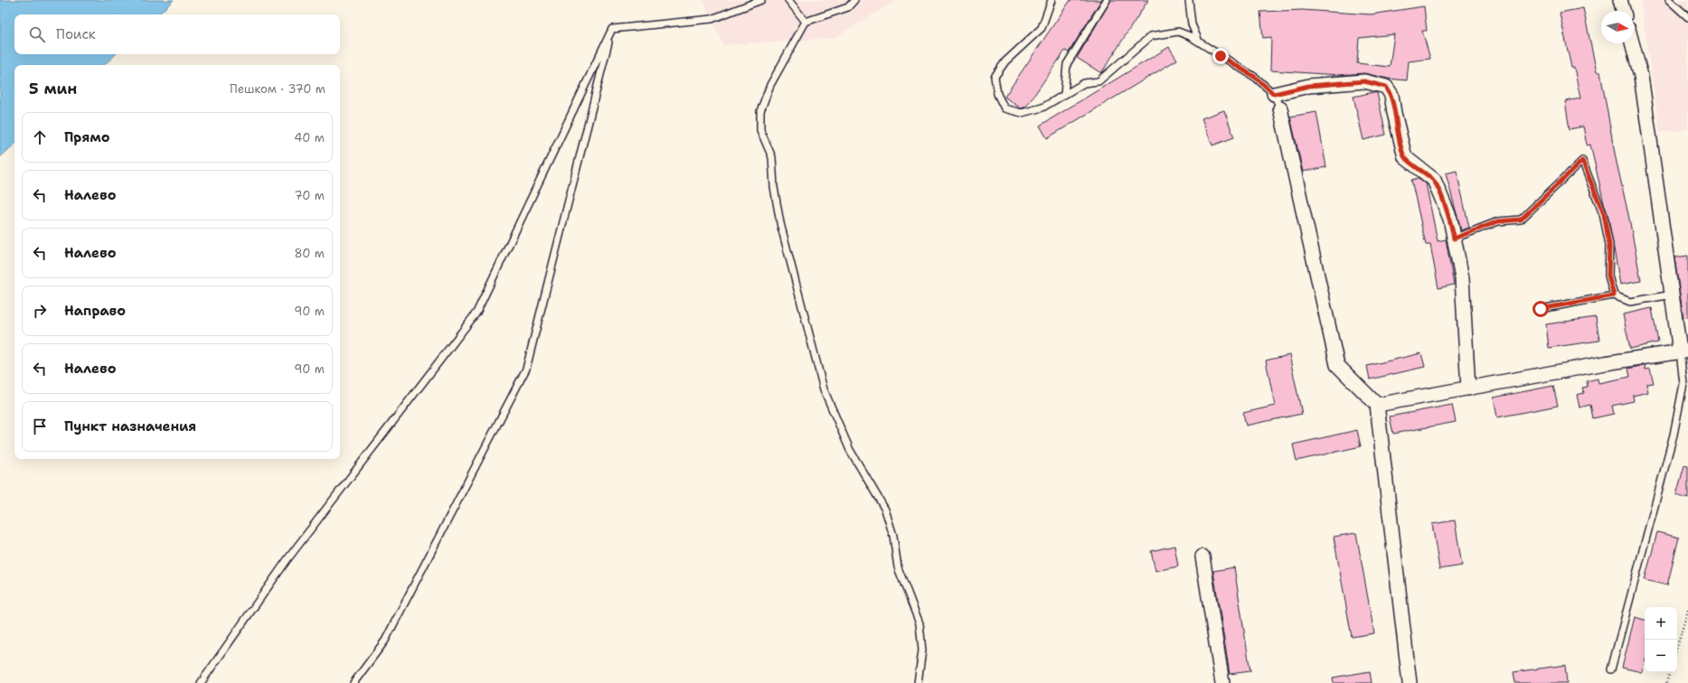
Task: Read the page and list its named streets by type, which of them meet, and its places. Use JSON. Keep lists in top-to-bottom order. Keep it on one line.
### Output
{"north":"right","page":{"search":"Поиск","heading":["5 мин","Пешком · 370 m"],"list":[["Прямо","40 m"],["Налево","70 m"],["Налево","80 m"],["Направо","90 m"],["Налево","90 m"],"Пункт назначения"],"map_buttons":["+","−"]}}
